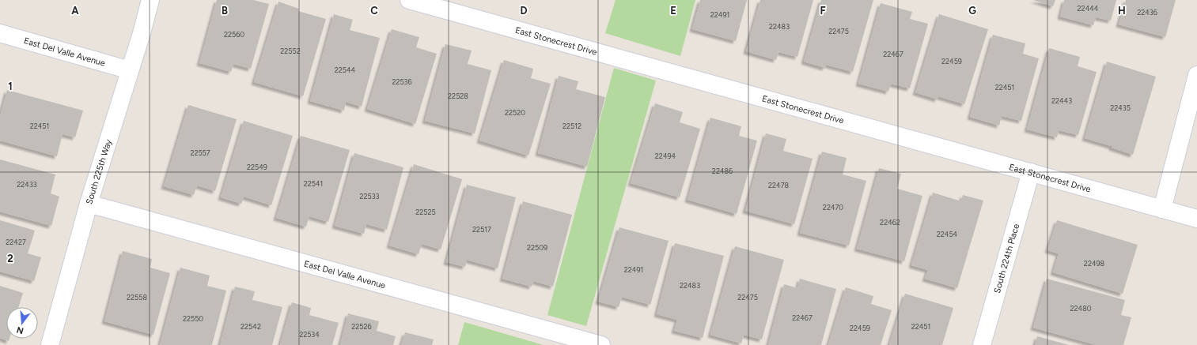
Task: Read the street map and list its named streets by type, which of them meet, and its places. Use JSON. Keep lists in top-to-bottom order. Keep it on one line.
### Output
{"streets":{"street":["East Stonecrest Drive","East Del Valle Avenue","South 225th Way","South 224th Place"]},"crossings":[["East Stonecrest Drive","South 224th Place"],["East Del Valle Avenue","South 225th Way"]],"house_numbers":["22444","22436","22491","22483","22475","22560","22552","22467","22459","22544","22536","22451","22528","22443","22435","22520","22451","22512","22557","22494","22549","22486","22541","22433","22478","22533","22470","22525","22462","22517","22454","22427","22509","22498","22491","22483","22558","22475","22480","22467","22550","22542","22526","22451","22459","22534"],"north":"bottom","grid":{"columns":["A","B","C","D","E","F","G","H"],"rows":["1","2"]}}
